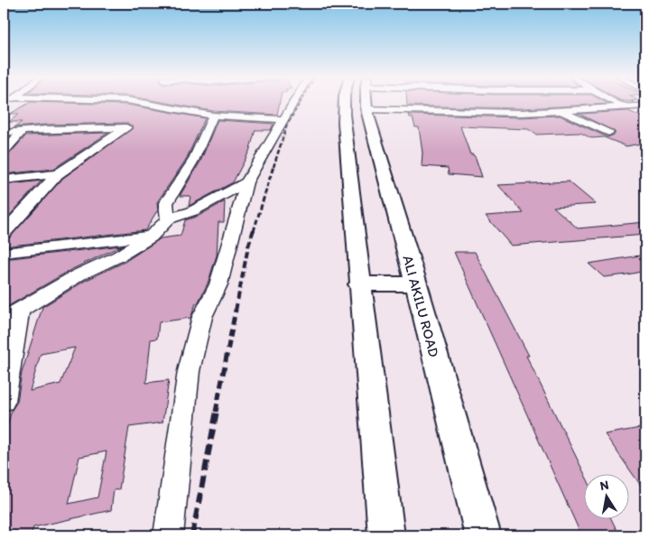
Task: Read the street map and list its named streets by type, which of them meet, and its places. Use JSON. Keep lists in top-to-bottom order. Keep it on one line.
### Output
{"streets":{"main road":["ALI AKILU ROAD"]},"north":"top"}
